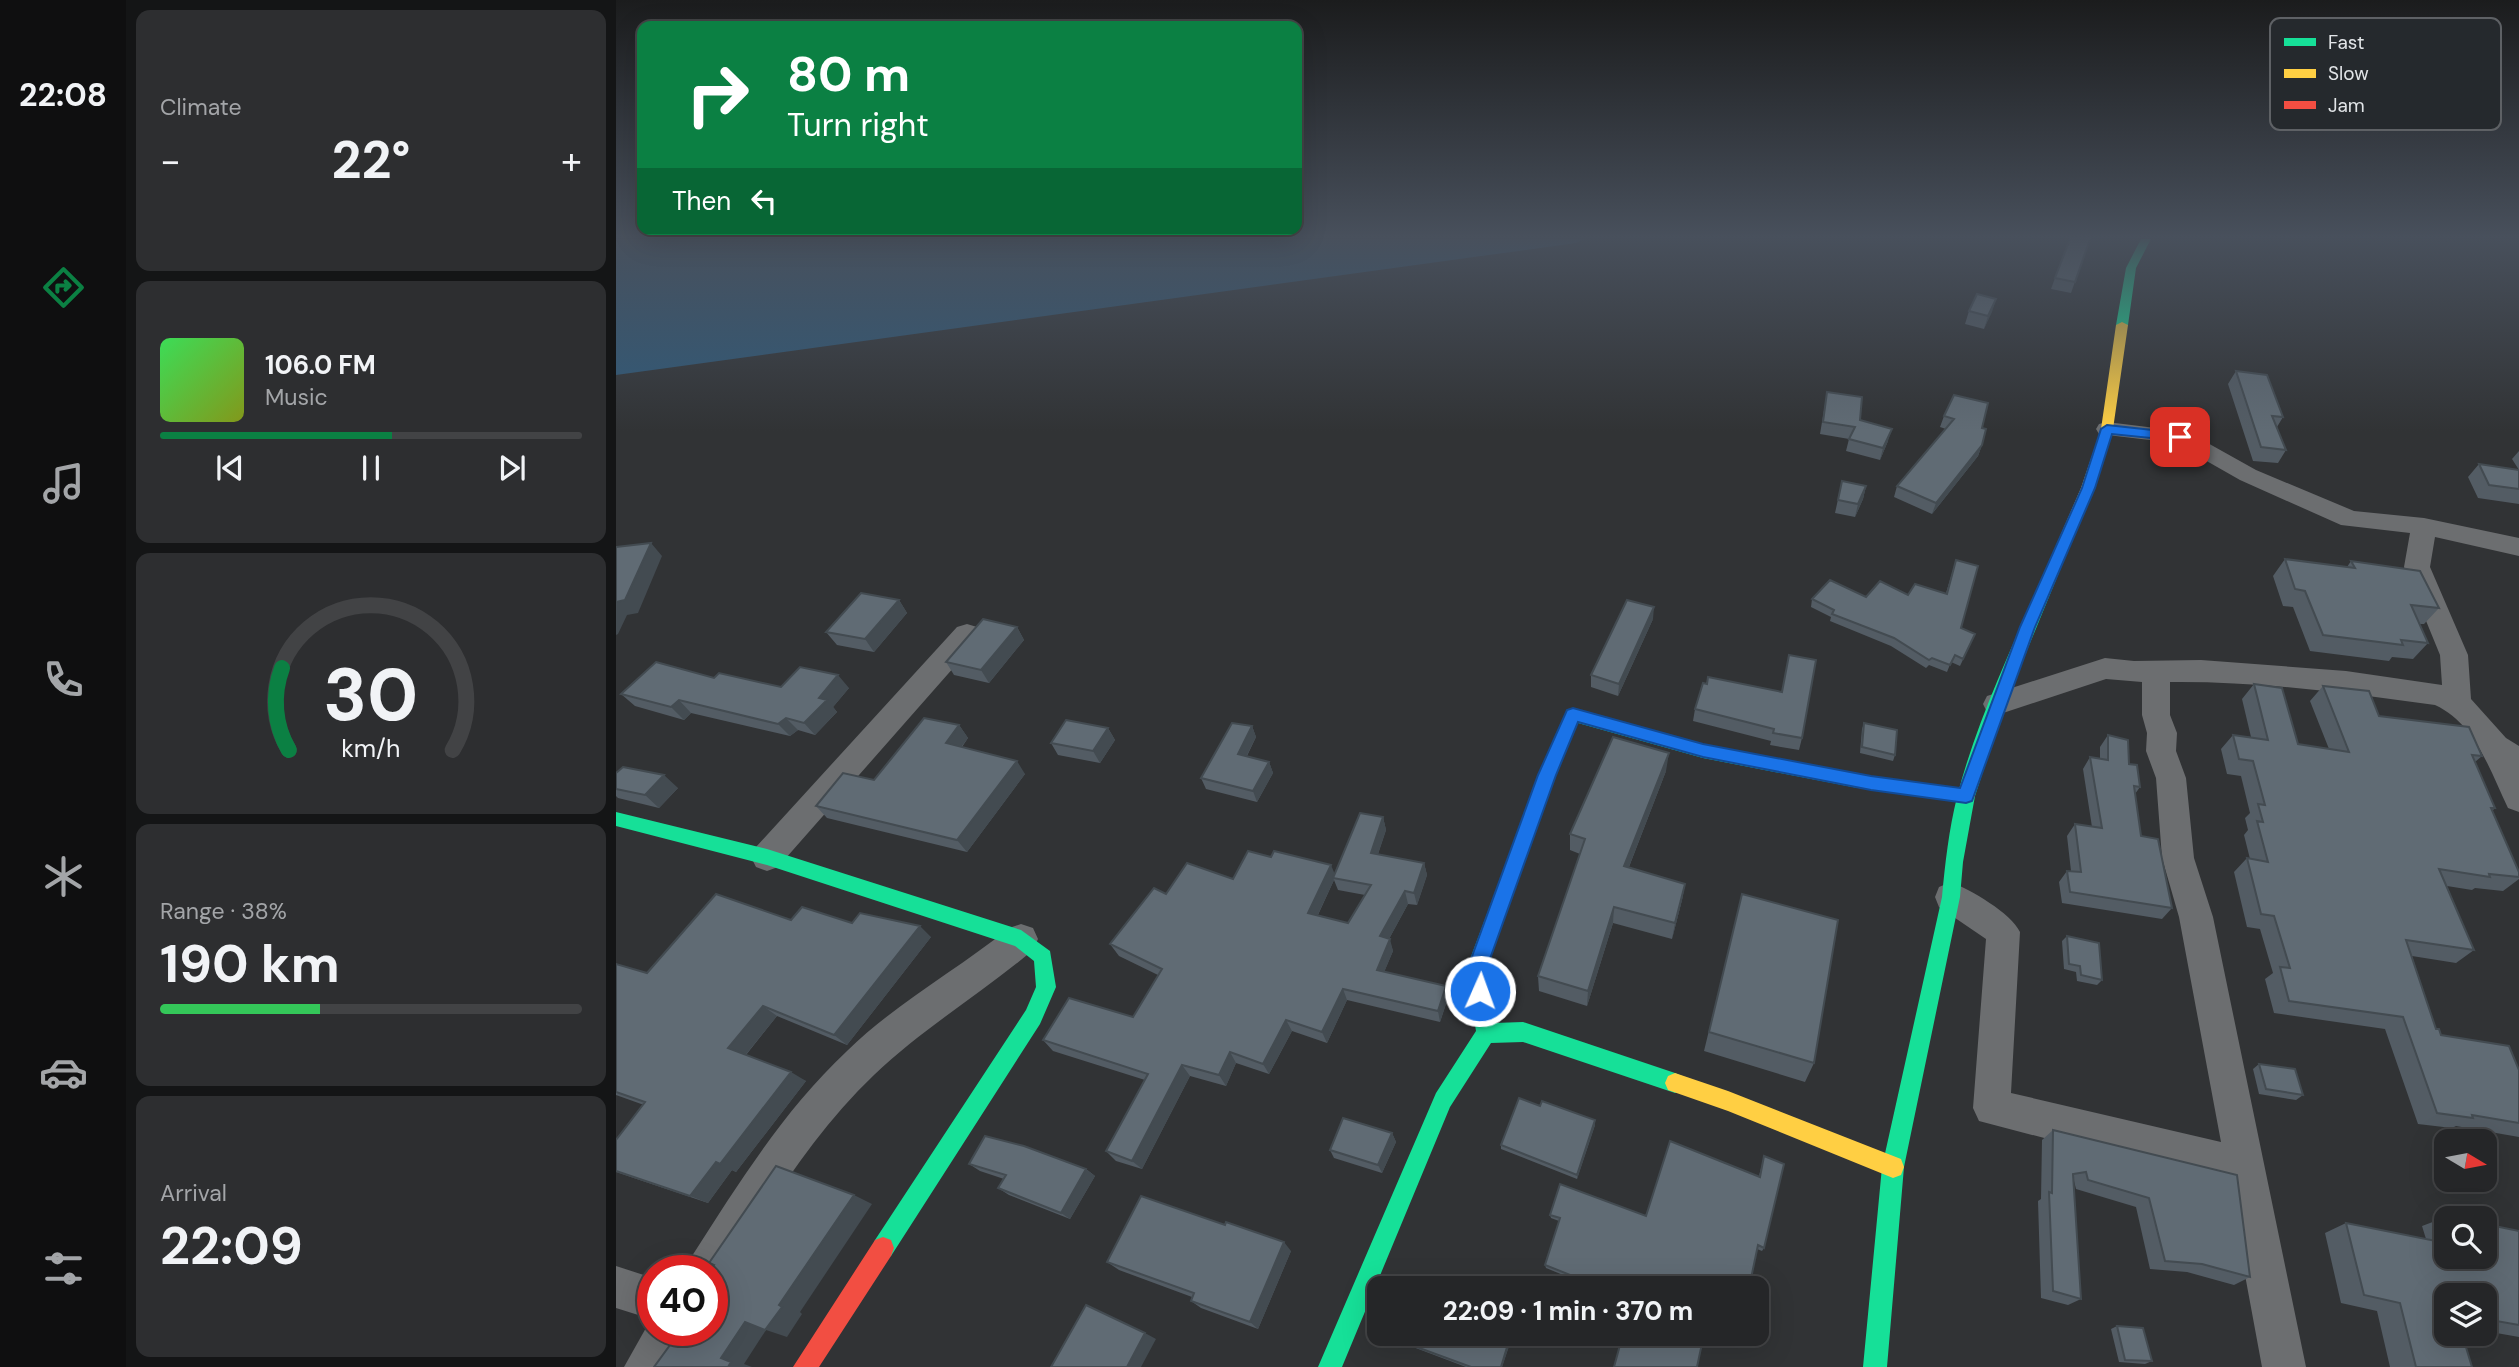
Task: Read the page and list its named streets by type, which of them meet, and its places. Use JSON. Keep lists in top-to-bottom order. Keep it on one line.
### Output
{"legend":["Fast","Slow","Jam"],"north":"right","page":{"tabs":"22:08","tile":["Climate",["Range · 38%","190 km"],["Arrival","22:09"]],"turn":["80 m","Turn right"],"heat":["−","22°","+"],"then":"Then","song":["106.0 FM","Music"],"limit":"40","trip":"22:09 · 1 min · 370 m","gauge":["30","km/h"]}}
